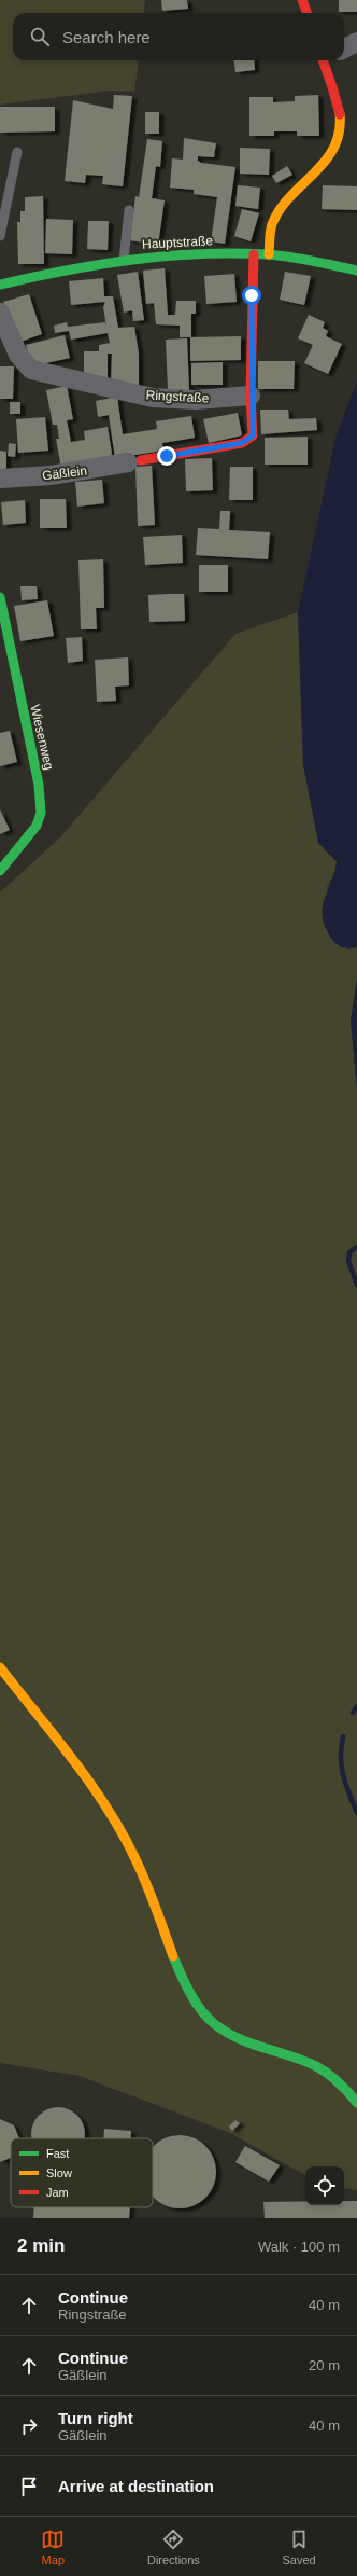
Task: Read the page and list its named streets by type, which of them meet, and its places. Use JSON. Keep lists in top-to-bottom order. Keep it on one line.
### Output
{"streets":{"street":["Hauptstraße","Ringstraße","Gäßlein","Wiesenweg"]},"crossings":[["Ringstraße","Gäßlein"]],"legend":["Fast","Slow","Jam"],"page":{"search":"Search here","heading":["2 min","Walk · 100 m"],"list":[["Continue","Ringstraße","40 m"],["Continue","Gäßlein","20 m"],["Turn right","Gäßlein","40 m"],"Arrive at destination"],"nav":["Map","Directions","Saved"]}}
